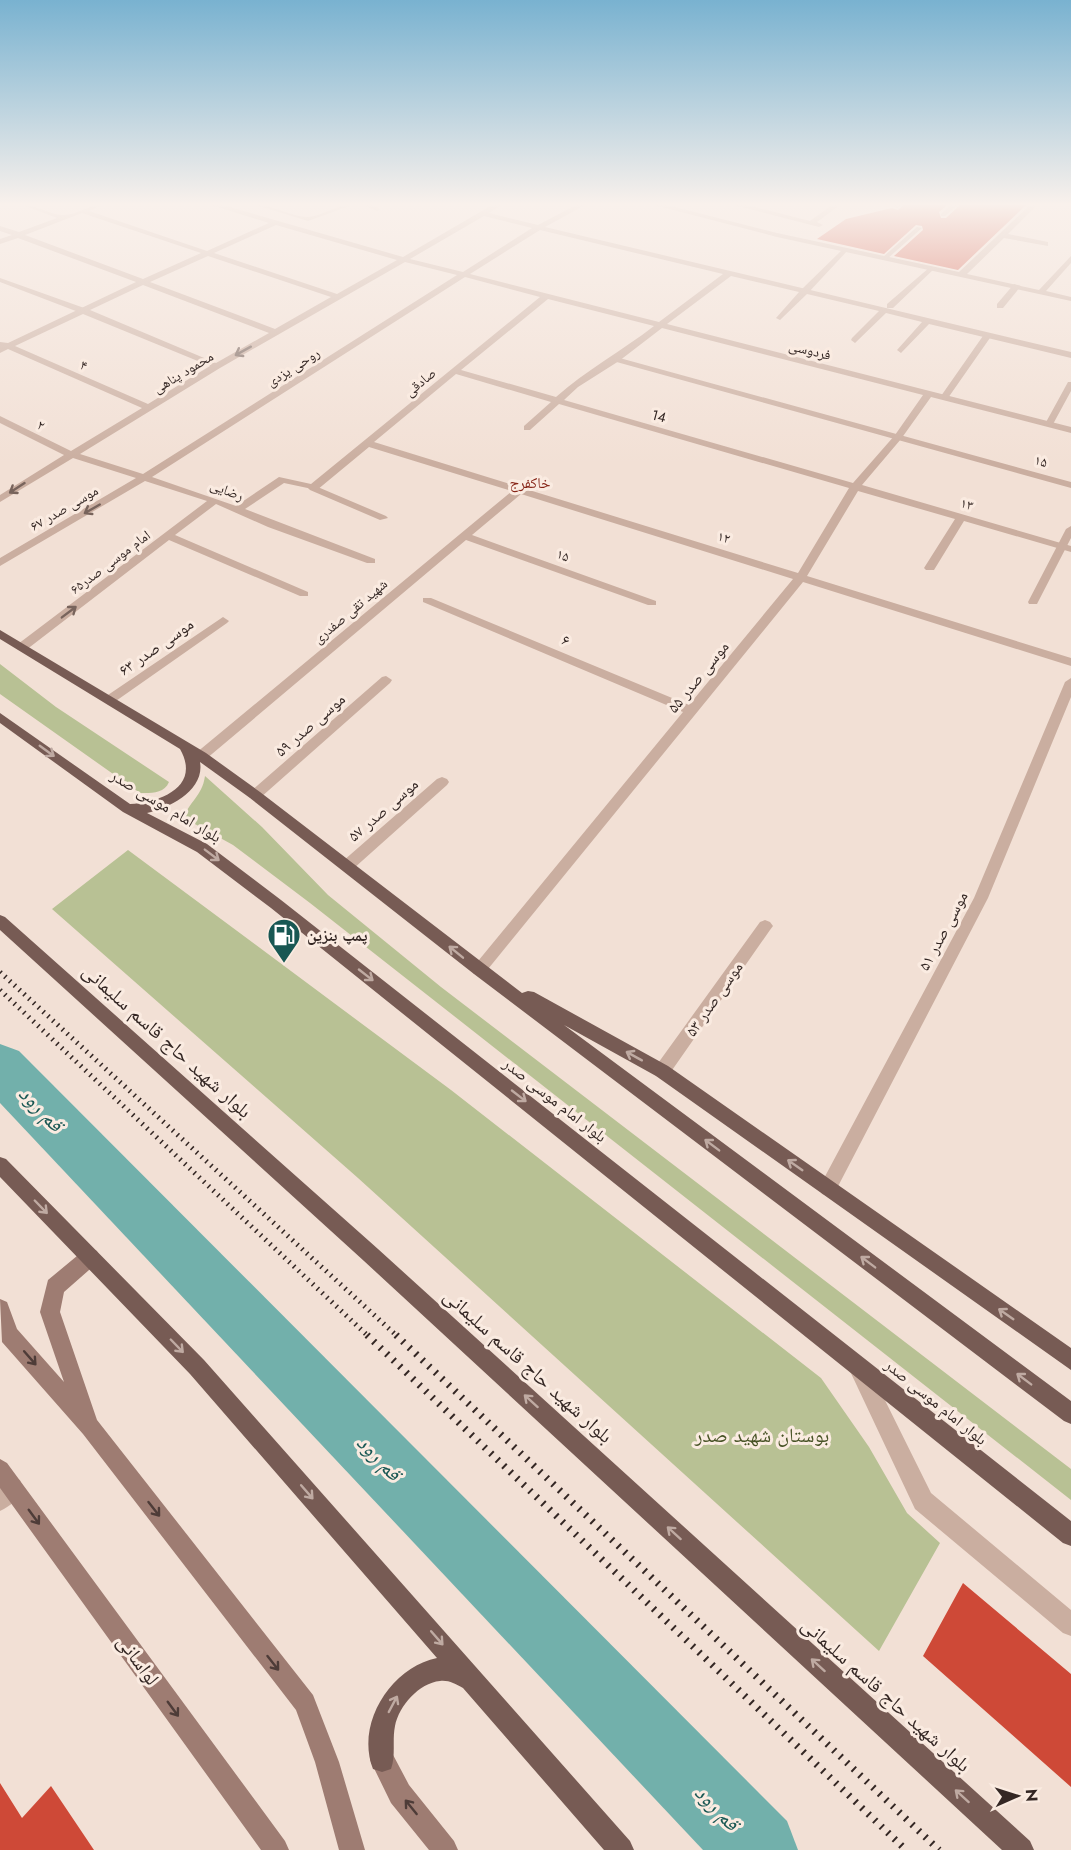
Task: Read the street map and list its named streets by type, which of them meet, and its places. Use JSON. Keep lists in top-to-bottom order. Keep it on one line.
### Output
{"streets":{"main road":["بلوار امام موسی صدر","بلوار شهید حاج قاسم سلیمانی","لواسانی"],"street":["فردوسی","۴","روحی یزدی","محمود پناهی","صادقی","14","۲","۱۵","رضایی","۱۳","موسی صدر ۶۷","۱۲","امام موسی صدر۶۵","شهید تقی صفدری","۶","موسی صدر ۶۳","موسی صدر ۵۵","موسی صدر ۵۹","موسی صدر ۵۷","موسی صدر ۵۱","موسی صدر ۵۳"]},"crossings":[["فردوسی","صادقی"],["فردوسی","موسی صدر ۵۵"],["۴","محمود پناهی"],["روحی یزدی","رضایی"],["روحی یزدی","موسی صدر ۶۷"],["محمود پناهی","۲"],["محمود پناهی","رضایی"],["صادقی","14"],["صادقی","۱۲"],["14","۱۳"],["14","موسی صدر ۵۵"],["۲","رضایی"],["۱۵","شهید تقی صفدری"],["۱۵","موسی صدر ۵۵"],["رضایی","موسی صدر ۶۷"],["رضایی","امام موسی صدر۶۵"],["۱۳","موسی صدر ۵۵"],["۱۲","شهید تقی صفدری"],["۱۲","موسی صدر ۵۵"],["۶","موسی صدر ۵۵"]],"one_way":["محمود پناهی","موسی صدر ۶۷","امام موسی صدر۶۵","بلوار شهید حاج قاسم سلیمانی"],"districts":["خاکفرج"],"water":["قم رود"],"parks":["بوستان شهید صدر"],"places":{"fuel station":["پمپ بنزین"]},"north":"right"}
